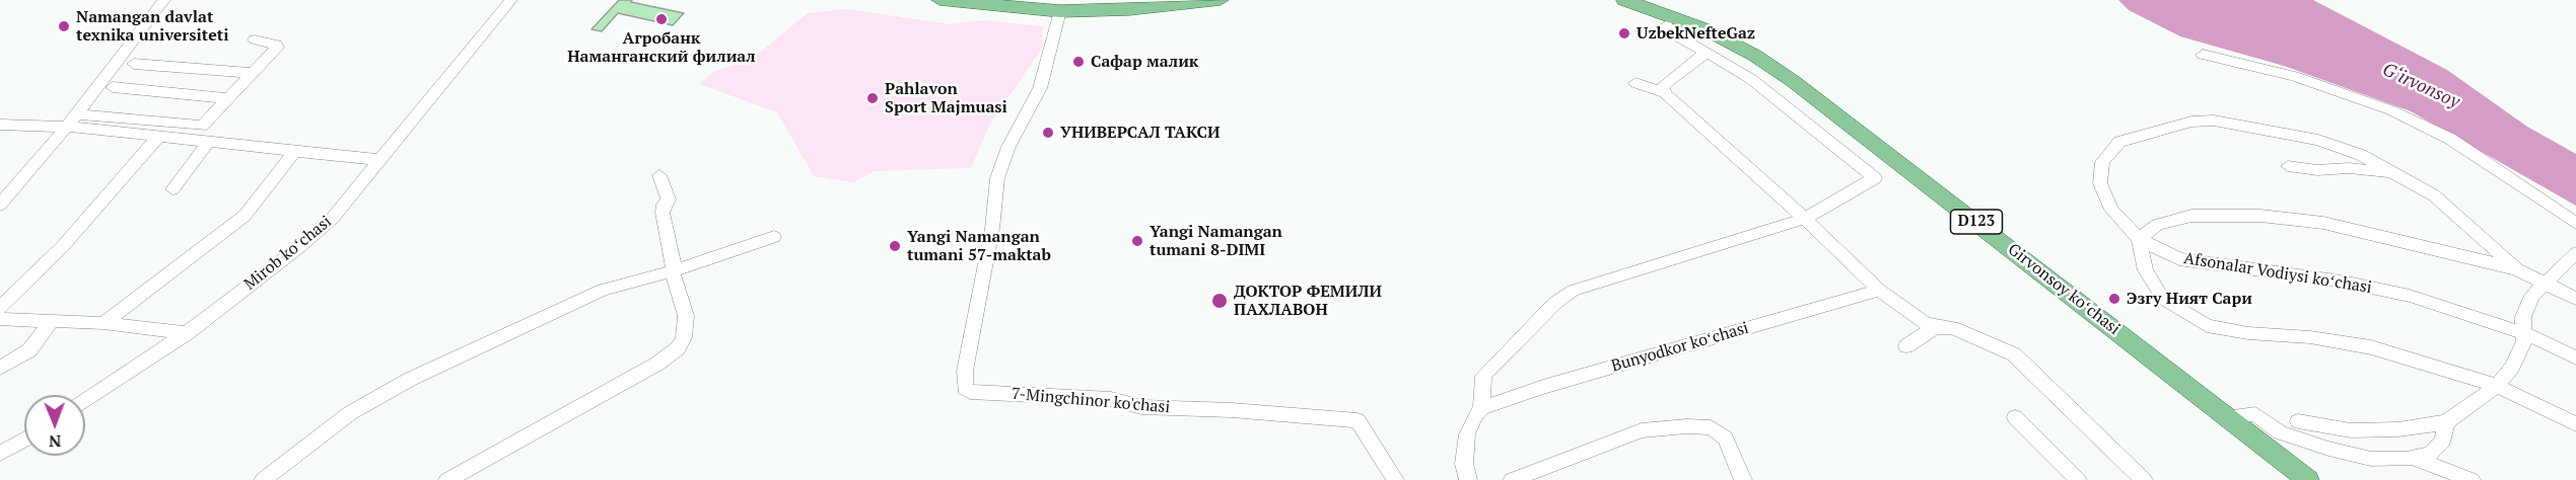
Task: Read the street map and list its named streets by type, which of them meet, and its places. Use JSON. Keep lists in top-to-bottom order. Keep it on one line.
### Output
{"streets":{"main road":["D123","Girvonsoy koʻchasi"],"street":["Mirob koʻchasi","Afsonalar Vodiysi koʻchasi","Bunyodkor koʻchasi","7-Mingchinor ko'chasi"]},"water":["G‘irvonsoy"],"places":["Агробанк Наманганский филиал","Namangan davlat texnika universiteti","UzbekNefteGaz","Сафар малик","Pahlavon Sport Majmuasi","УНИВЕРСАЛ ТАКСИ","Yangi Namangan tumani 8-DIMI","Yangi Namangan tumani 57-maktab","Эзгу Ният Сари","ДОКТОР ФЕМИЛИ ПАХЛАВОН"],"north":"bottom"}
